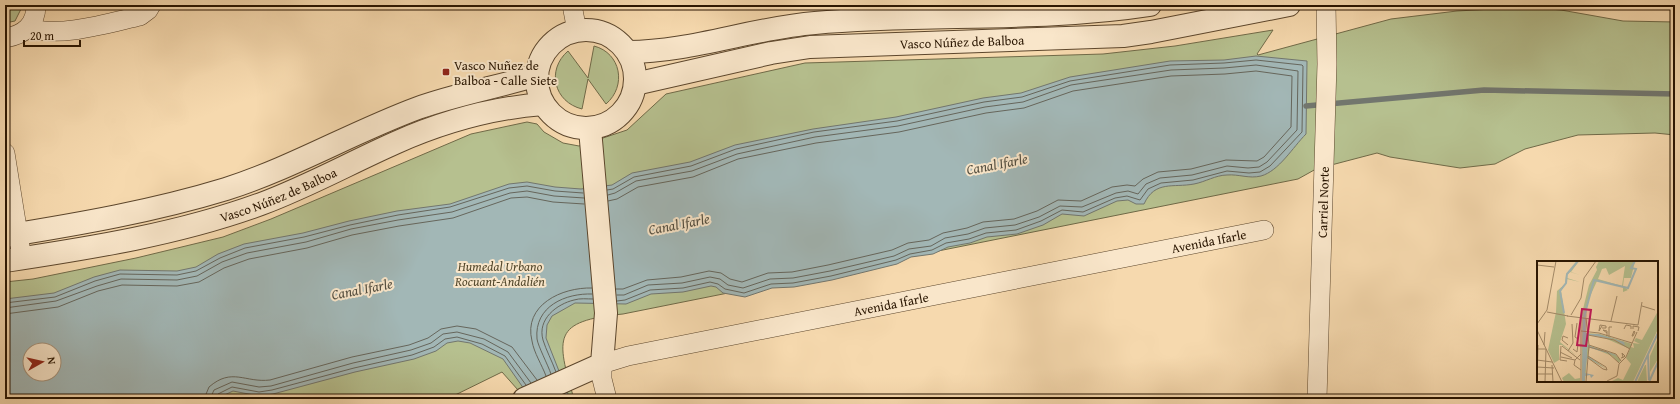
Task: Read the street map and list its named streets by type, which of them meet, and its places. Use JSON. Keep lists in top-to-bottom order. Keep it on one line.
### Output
{"streets":{"street":["Vasco Núñez de Balboa","Carriel Norte","Avenida Ifarle"]},"water":["Canal Ifarle"],"parks":["Humedal Urbano Rocuant-Andalién"],"places":{"transit":["Vasco Nuñez de Balboa - Calle Siete"]},"scale_bar":"20 m","north":"right"}
